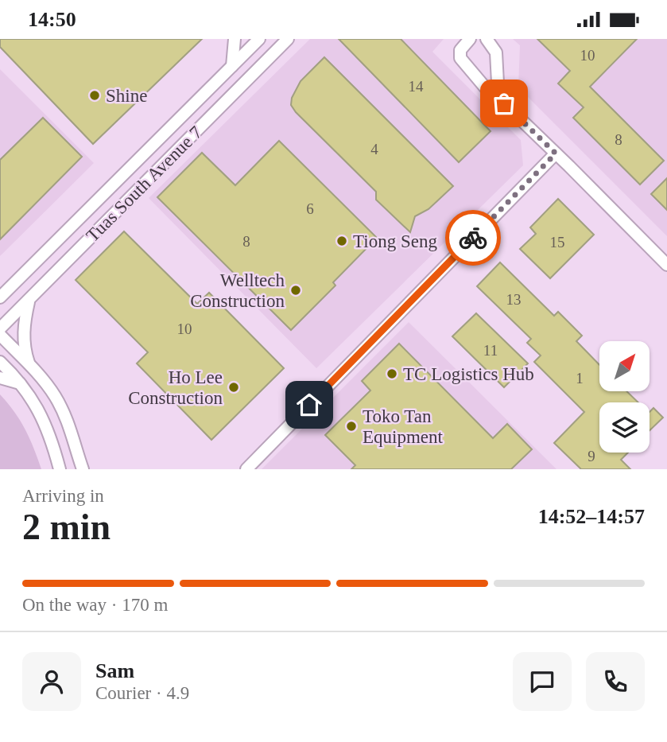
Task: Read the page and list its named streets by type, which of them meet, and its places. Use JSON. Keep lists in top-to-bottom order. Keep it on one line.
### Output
{"streets":{"street":["Tuas South Avenue 7"]},"places":["Shine","Tiong Seng","Welltech Construction","TC Logistics Hub","Ho Lee Construction","Toko Tan Equipment"],"house_numbers":["10","14","8","4","6","8","15","13","10","11","1","9"],"north":"top right","page":{"status":"14:50","heading":["2 min","Arriving in","14:52–14:57"],"panel":["Sam","Courier · 4.9"],"bar":"On the way · 170 m"}}
